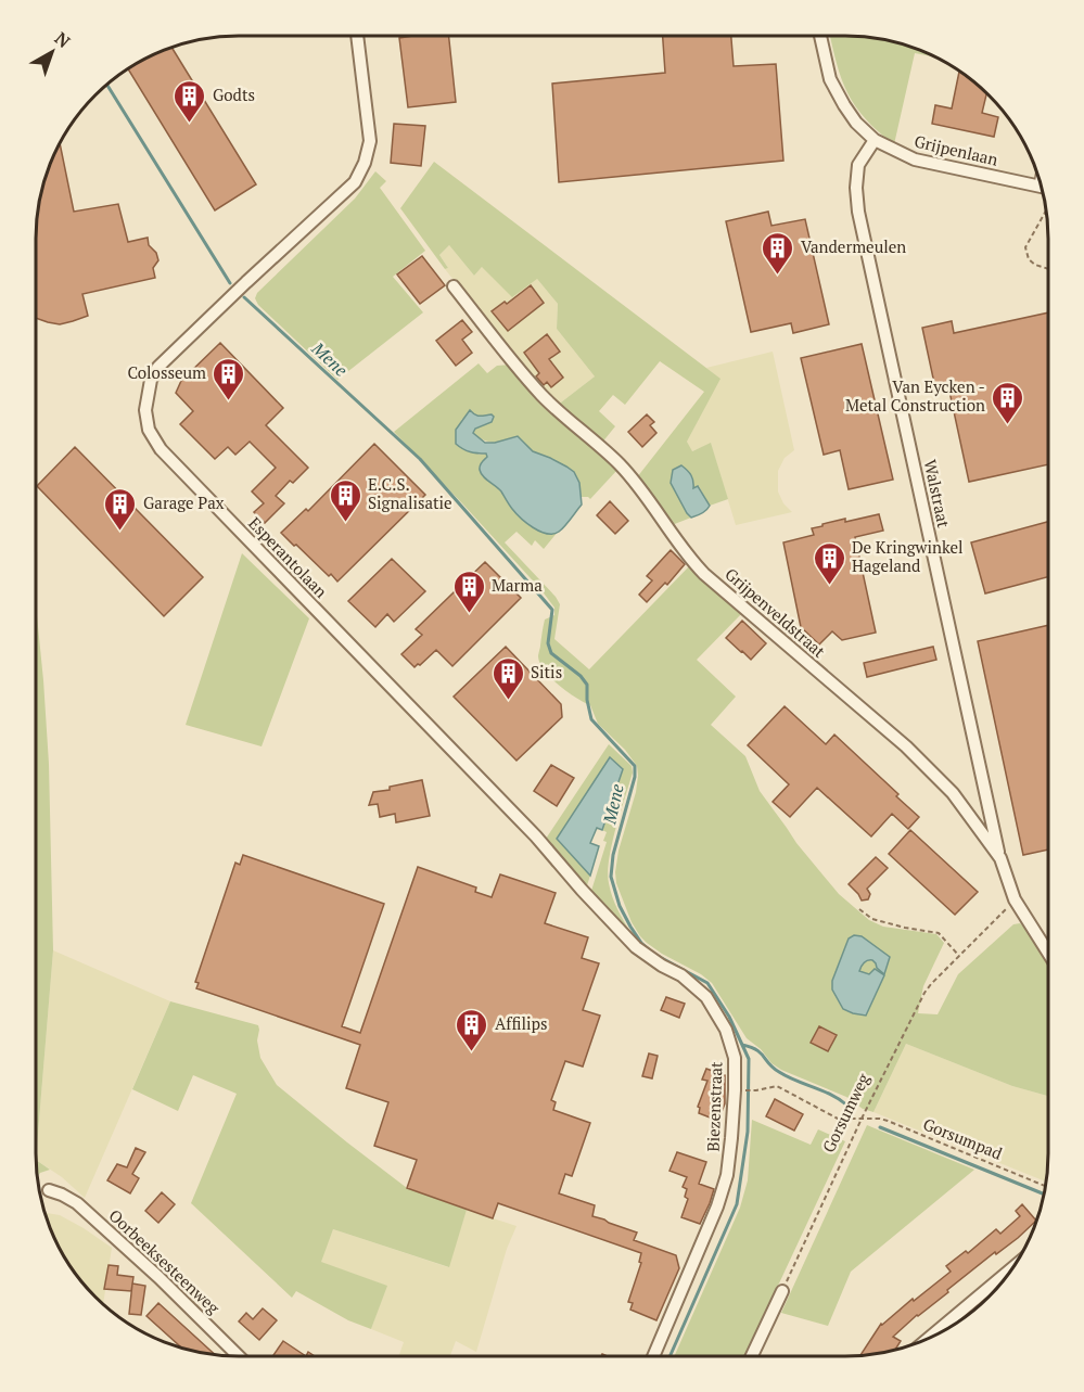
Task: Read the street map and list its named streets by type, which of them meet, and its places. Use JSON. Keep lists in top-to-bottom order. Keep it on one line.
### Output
{"streets":{"street":["Grijpenlaan","Walstraat","Esperantolaan","Grijpenveldstraat","Biezenstraat","Oorbeeksesteenweg"],"path":["Gorsumweg","Gorsumpad"]},"crossings":[["Grijpenlaan","Walstraat"],["Walstraat","Grijpenveldstraat"],["Esperantolaan","Biezenstraat"],["Grijpenveldstraat","Gorsumweg"],["Gorsumweg","Gorsumpad"]],"water":["Mene"],"places":{"building":["Godts","Vandermeulen","Colosseum","Van Eycken - Metal Construction","E.C.S. Signalisatie","Garage Pax","De Kringwinkel Hageland","Marma","Sitis","Affilips"]},"north":"top right"}
